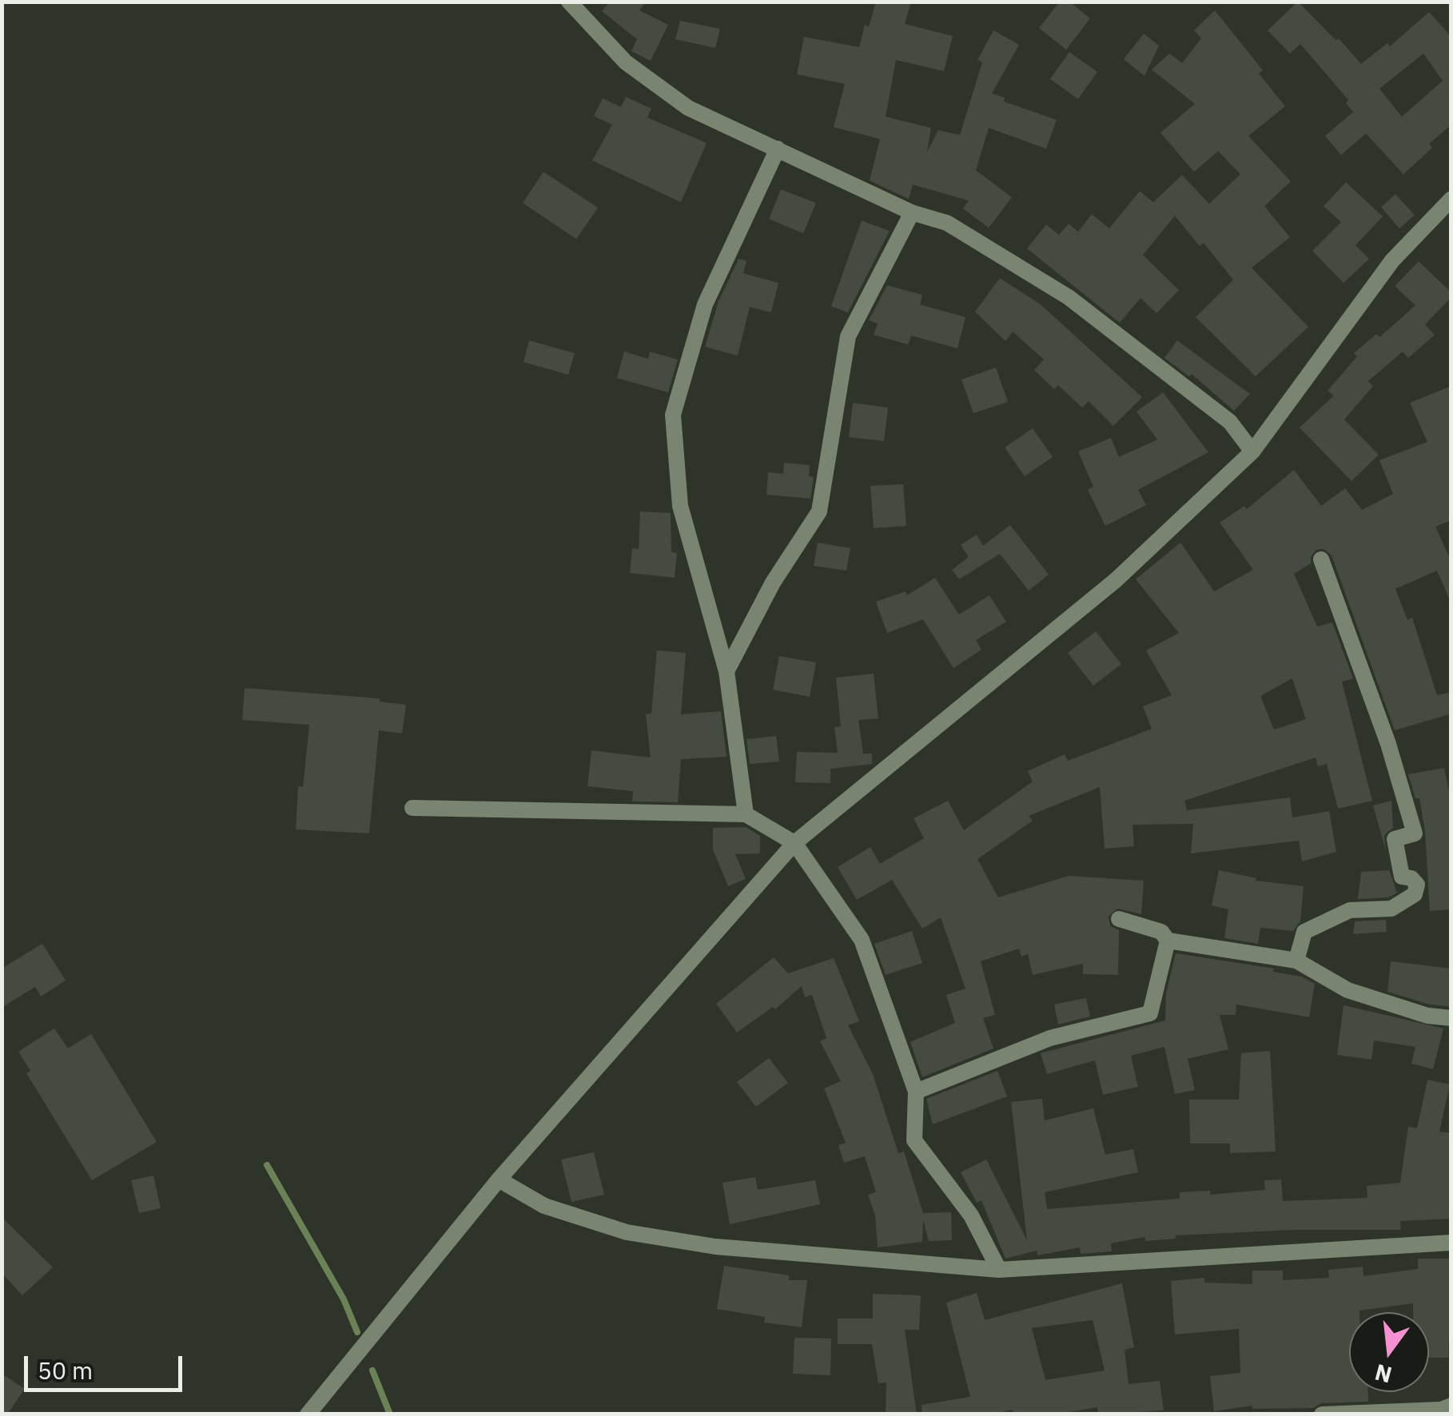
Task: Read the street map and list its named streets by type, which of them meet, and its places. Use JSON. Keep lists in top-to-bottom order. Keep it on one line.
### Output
{"scale_bar":"50 m","north":"bottom"}
